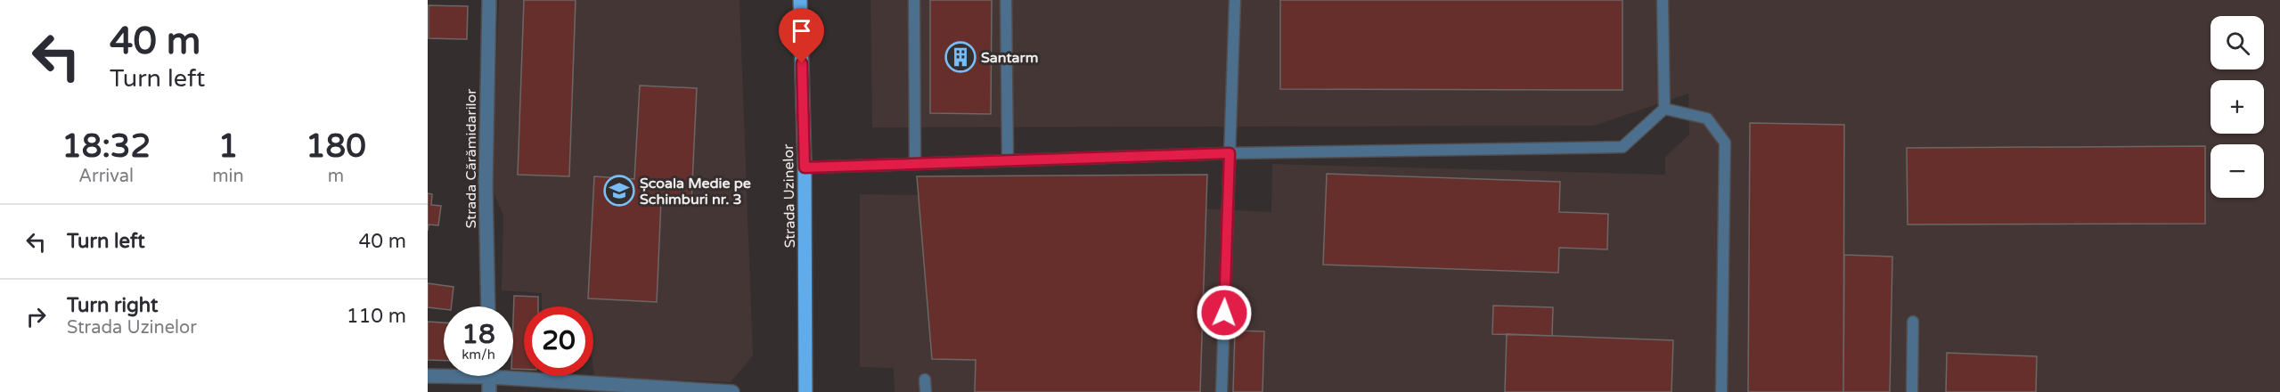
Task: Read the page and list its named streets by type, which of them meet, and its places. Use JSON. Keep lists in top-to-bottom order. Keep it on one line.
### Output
{"streets":{"main road":["Strada Uzinelor"],"street":["Strada Cărămidarilor"]},"places":{"building":["Santarm"],"school or university":["Școala Medie pe Schimburi nr. 3"]},"page":{"turn":["40 m","Turn left"],"map_buttons":["+","−"],"eta":["18:32","Arrival","1","min","180","m"],"list":[{"name":"Turn left","value":"40 m"},{"name":"Turn right","note":"Strada Uzinelor","value":"110 m"}],"speed":"18 km/h","limit":"20"}}
